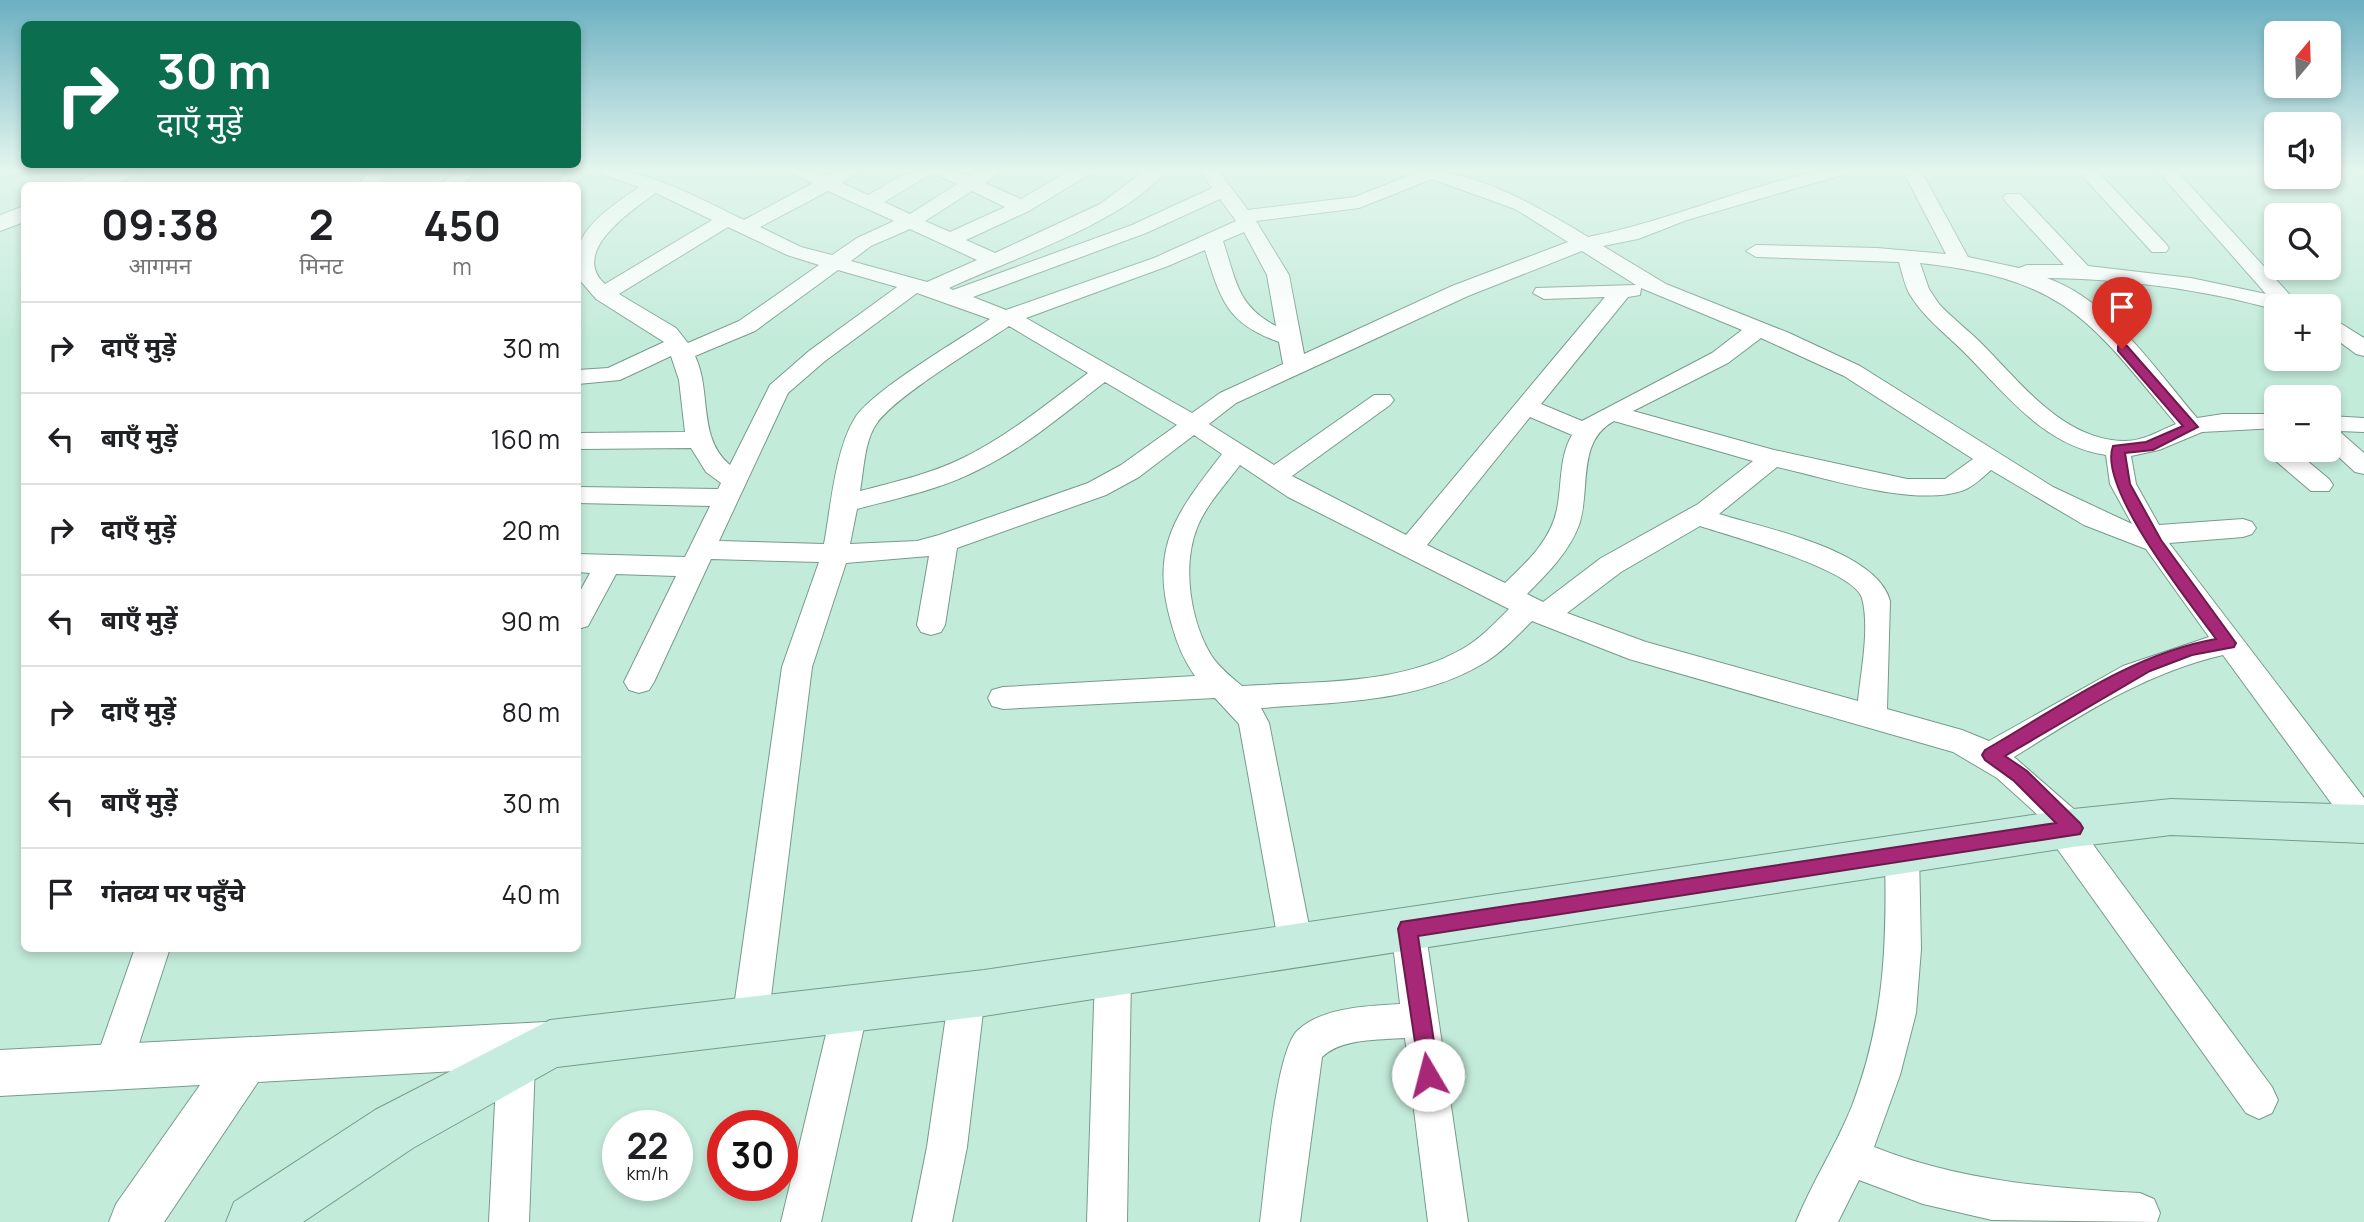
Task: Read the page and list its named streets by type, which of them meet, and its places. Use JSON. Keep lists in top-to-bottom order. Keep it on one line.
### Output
{"north":"top","page":{"map_buttons":["+","−"],"turn":["30 m","दाएँ मुड़ें"],"eta":["09:38","आगमन","2","मिनट","450","m"],"list":[{"name":"दाएँ मुड़ें","value":"30 m"},{"name":"बाएँ मुड़ें","value":"160 m"},{"name":"दाएँ मुड़ें","value":"20 m"},{"name":"बाएँ मुड़ें","value":"90 m"},{"name":"दाएँ मुड़ें","value":"80 m"},{"name":"बाएँ मुड़ें","value":"30 m"},{"name":"गंतव्य पर पहुँचे","value":"40 m"}],"speed":"22 km/h","limit":"30"}}
